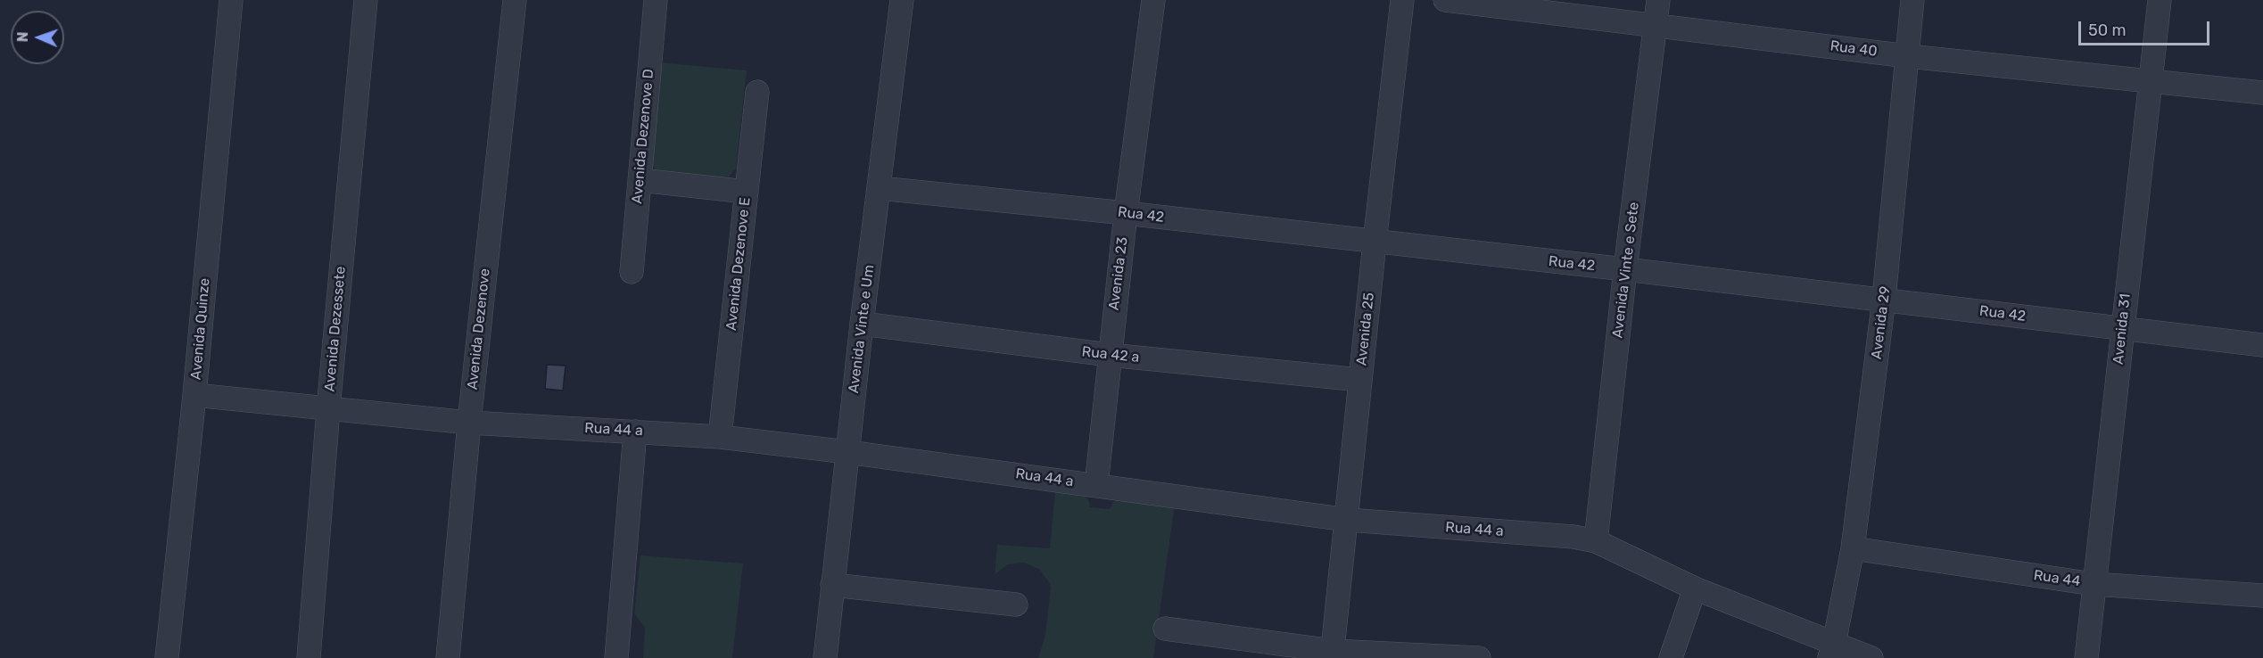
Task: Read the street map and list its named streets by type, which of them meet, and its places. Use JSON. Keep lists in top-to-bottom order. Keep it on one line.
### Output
{"streets":{"street":["Rua 40","Avenida Dezenove D","Rua 42","Avenida Dezenove E","Avenida Vinte e Sete","Avenida 23","Avenida 29","Avenida Quinze","Avenida Dezessete","Avenida Dezenove","Avenida Vinte e Um","Avenida 25","Avenida 31","Rua 42 a","Rua 44 a","Rua 44"]},"crossings":[["Rua 40","Avenida Vinte e Sete"],["Rua 40","Avenida 29"],["Rua 40","Avenida 31"],["Rua 42","Avenida Vinte e Sete"],["Rua 42","Avenida 23"],["Rua 42","Avenida 29"],["Rua 42","Avenida Vinte e Um"],["Rua 42","Avenida 25"],["Rua 42","Avenida 31"],["Avenida Dezenove E","Rua 44 a"],["Avenida Vinte e Sete","Rua 44 a"],["Avenida 23","Rua 42 a"],["Avenida 23","Rua 44 a"],["Avenida 29","Rua 44 a"],["Avenida 29","Rua 44"],["Avenida Quinze","Rua 44 a"],["Avenida Dezessete","Rua 44 a"],["Avenida Dezenove","Rua 44 a"],["Avenida Vinte e Um","Rua 42 a"],["Avenida Vinte e Um","Rua 44 a"],["Avenida 25","Rua 42 a"],["Avenida 25","Rua 44 a"],["Avenida 31","Rua 44"]],"scale_bar":"50 m","north":"left"}
